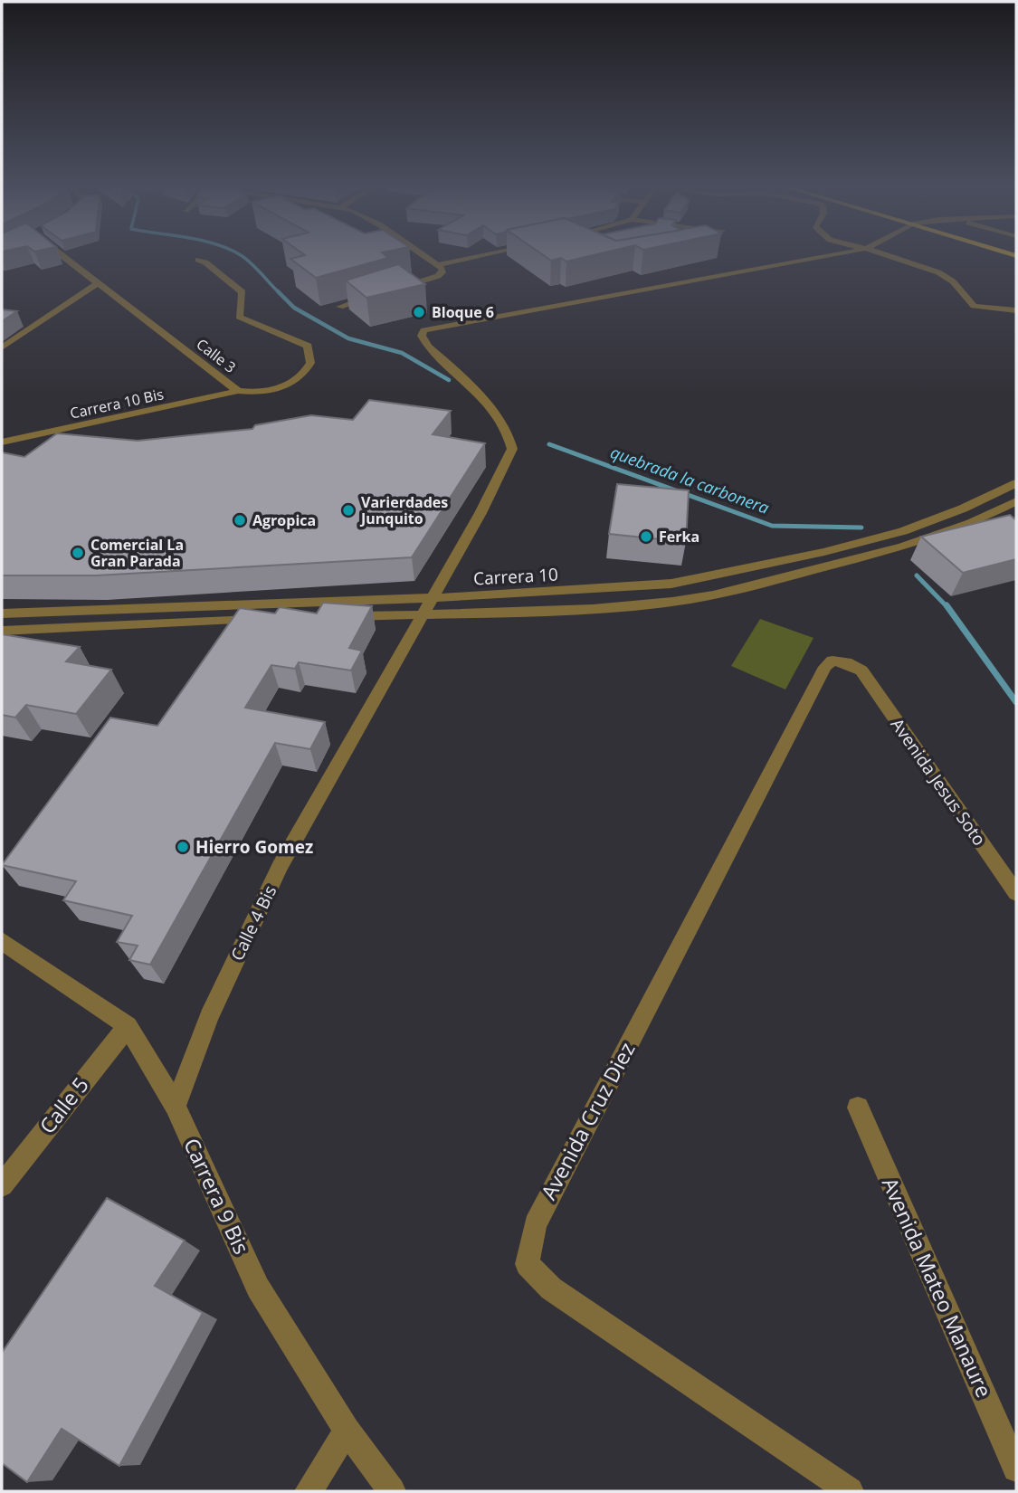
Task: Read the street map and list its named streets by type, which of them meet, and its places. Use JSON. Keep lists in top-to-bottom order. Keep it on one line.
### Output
{"streets":{"street":["Calle 3","Carrera 10 Bis","Carrera 10","Avenida Jesus Soto","Calle 4 Bis","Calle 5","Avenida Cruz Diez","Carrera 9 Bis","Avenida Mateo Manaure"]},"crossings":[["Calle 3","Carrera 10 Bis"],["Carrera 10","Calle 4 Bis"],["Avenida Jesus Soto","Avenida Cruz Diez"],["Calle 4 Bis","Carrera 9 Bis"],["Calle 5","Carrera 9 Bis"]],"water":["quebrada la carbonera"],"places":["Bloque 6","Varierdades Junquito","Agropica","Ferka","Comercial La Gran Parada","Hierro Gomez"]}
